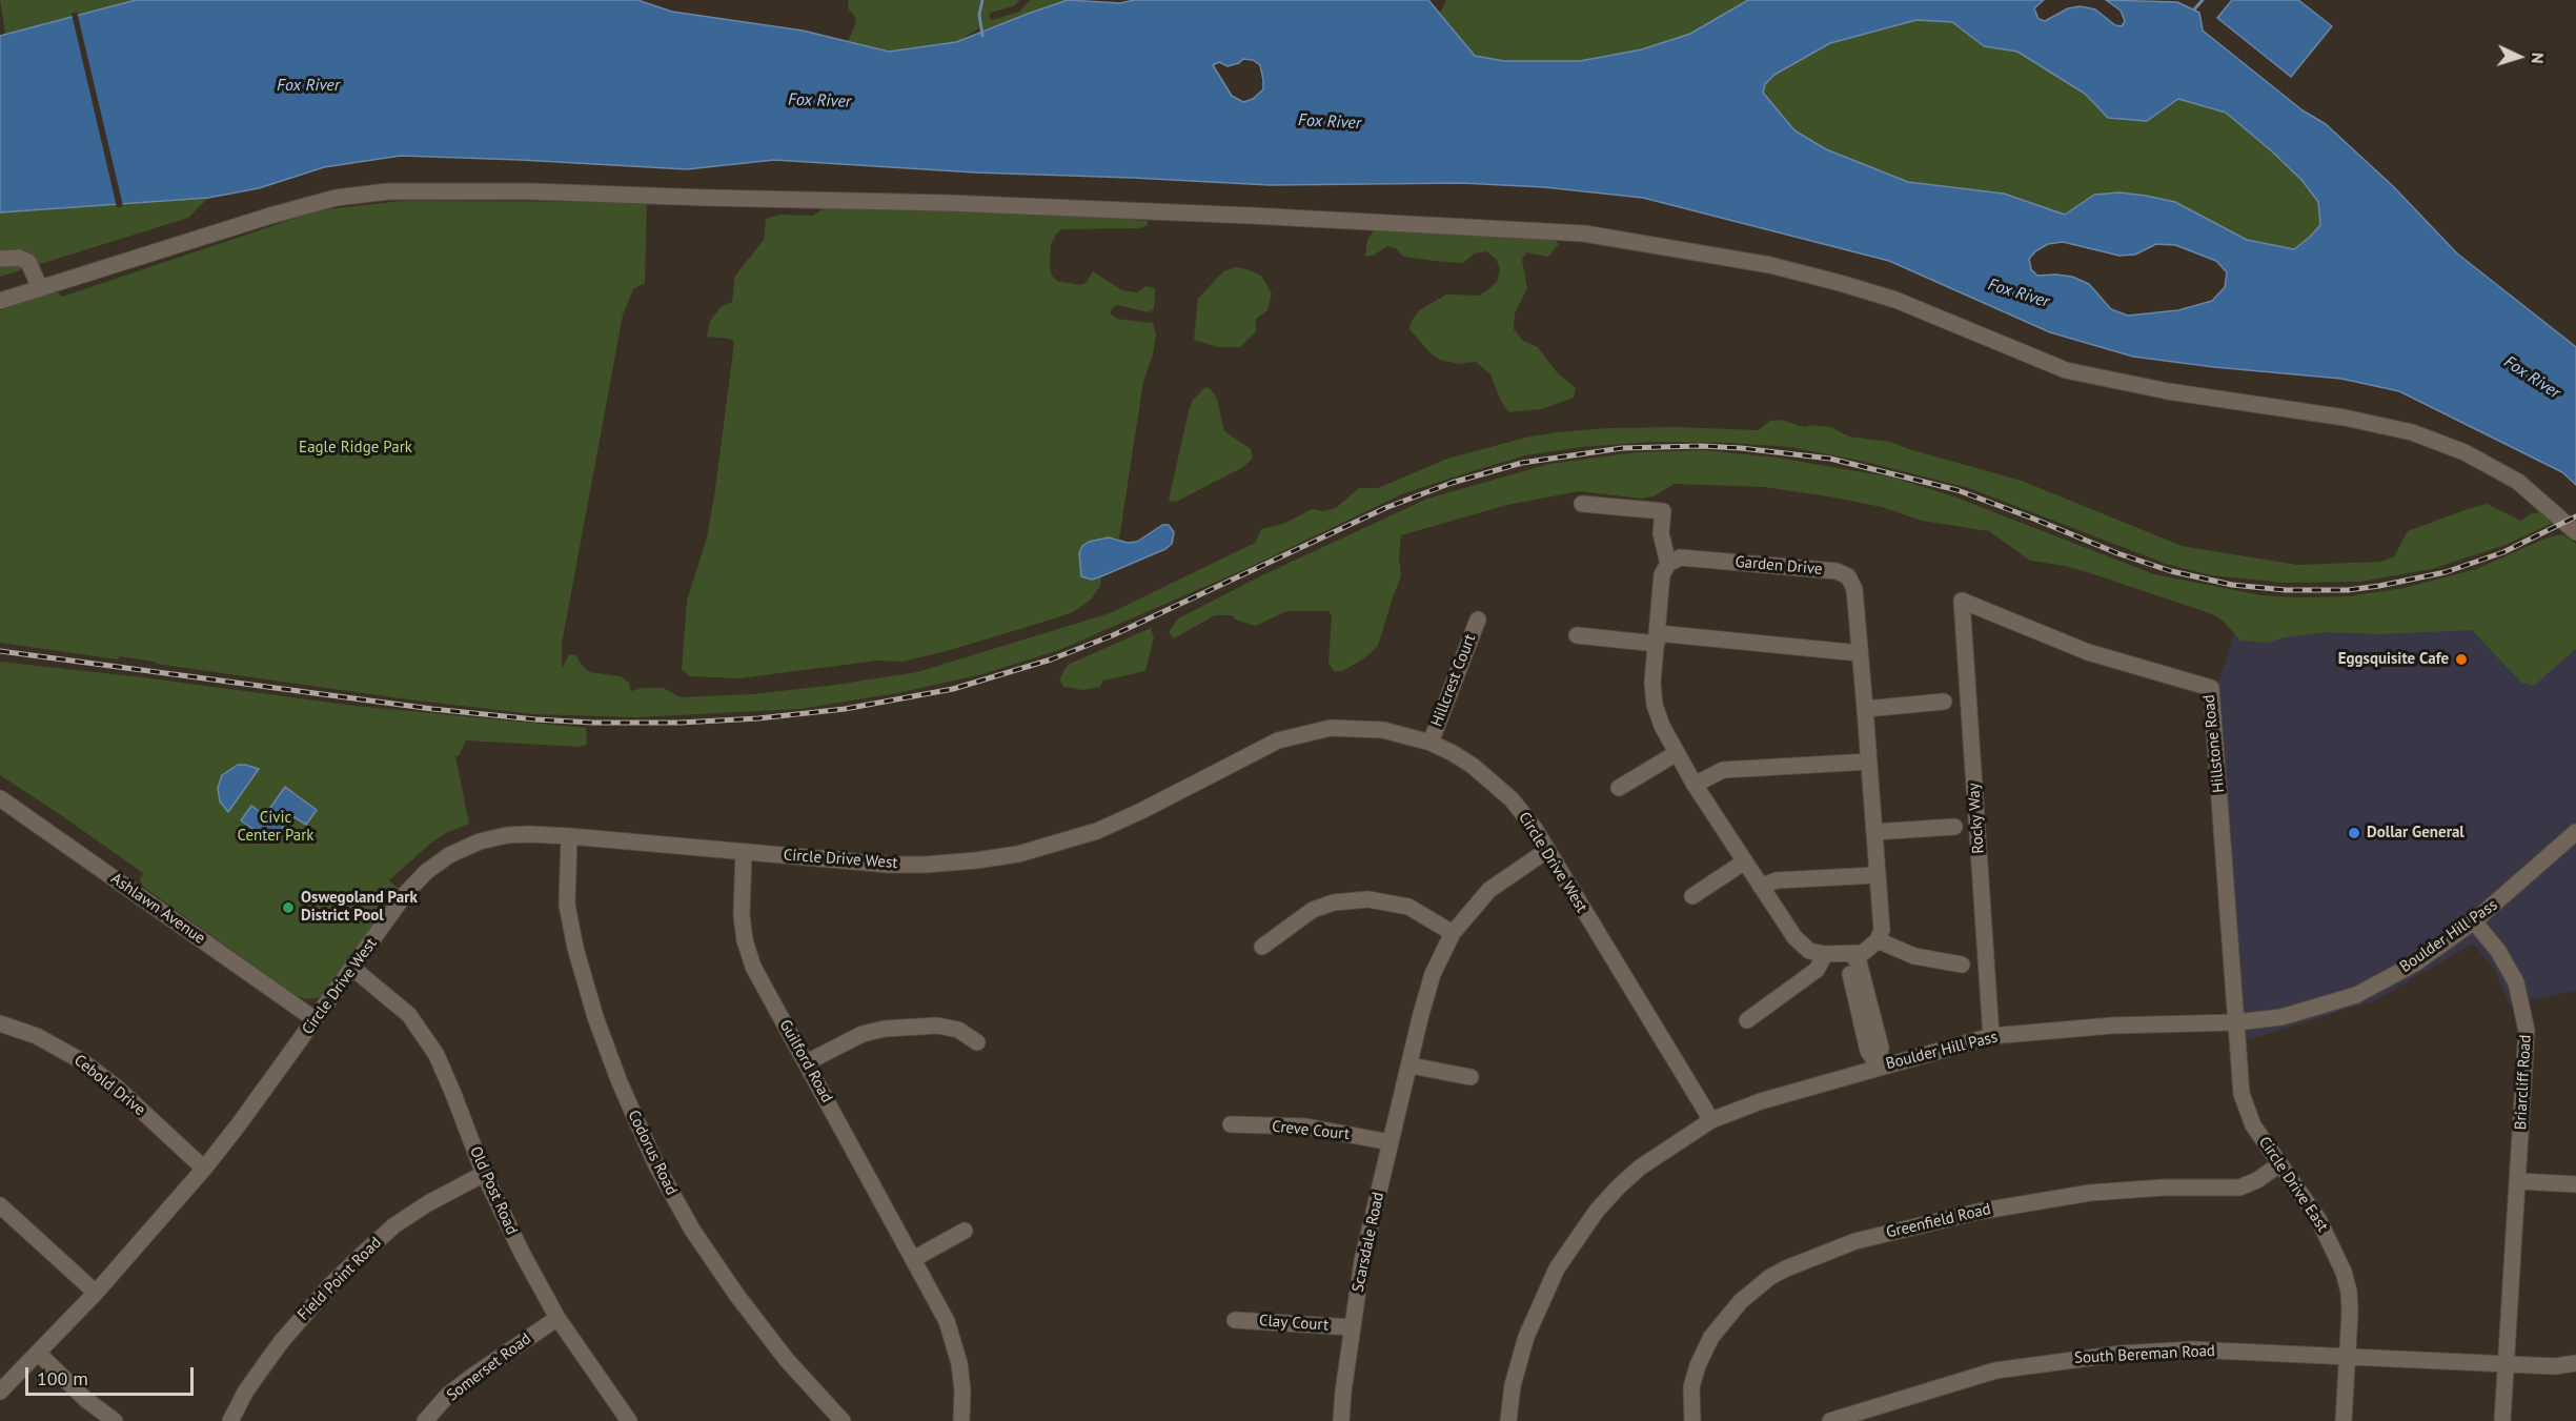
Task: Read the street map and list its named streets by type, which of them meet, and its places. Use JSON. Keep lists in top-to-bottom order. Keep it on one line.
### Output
{"streets":{"street":["Garden Drive","Hillcrest Court","Hillstone Road","Rocky Way","Circle Drive West","Ashlawn Avenue","Boulder Hill Pass","Guilford Road","Briarcliff Road","Cebold Drive","Creve Court","Codorus Road","Circle Drive East","Old Post Road","Greenfield Road","Scarsdale Road","Field Point Road","Clay Court","South Bereman Road","Somerset Road"]},"crossings":[["Hillcrest Court","Circle Drive West"],["Hillstone Road","Rocky Way"],["Hillstone Road","Boulder Hill Pass"],["Hillstone Road","Circle Drive East"],["Rocky Way","Boulder Hill Pass"],["Circle Drive West","Ashlawn Avenue"],["Circle Drive West","Boulder Hill Pass"],["Circle Drive West","Guilford Road"],["Circle Drive West","Cebold Drive"],["Circle Drive West","Codorus Road"],["Circle Drive West","Old Post Road"],["Circle Drive West","Scarsdale Road"],["Boulder Hill Pass","Briarcliff Road"],["Boulder Hill Pass","Circle Drive East"],["Briarcliff Road","South Bereman Road"],["Creve Court","Scarsdale Road"],["Circle Drive East","Greenfield Road"],["Circle Drive East","South Bereman Road"],["Old Post Road","Field Point Road"],["Old Post Road","Somerset Road"],["Scarsdale Road","Clay Court"]],"water":["Fox River"],"parks":["Eagle Ridge Park","Civic Center Park"],"places":["Eggsquisite Cafe","Dollar General","Oswegoland Park District Pool"],"scale_bar":"100 m","north":"right"}
